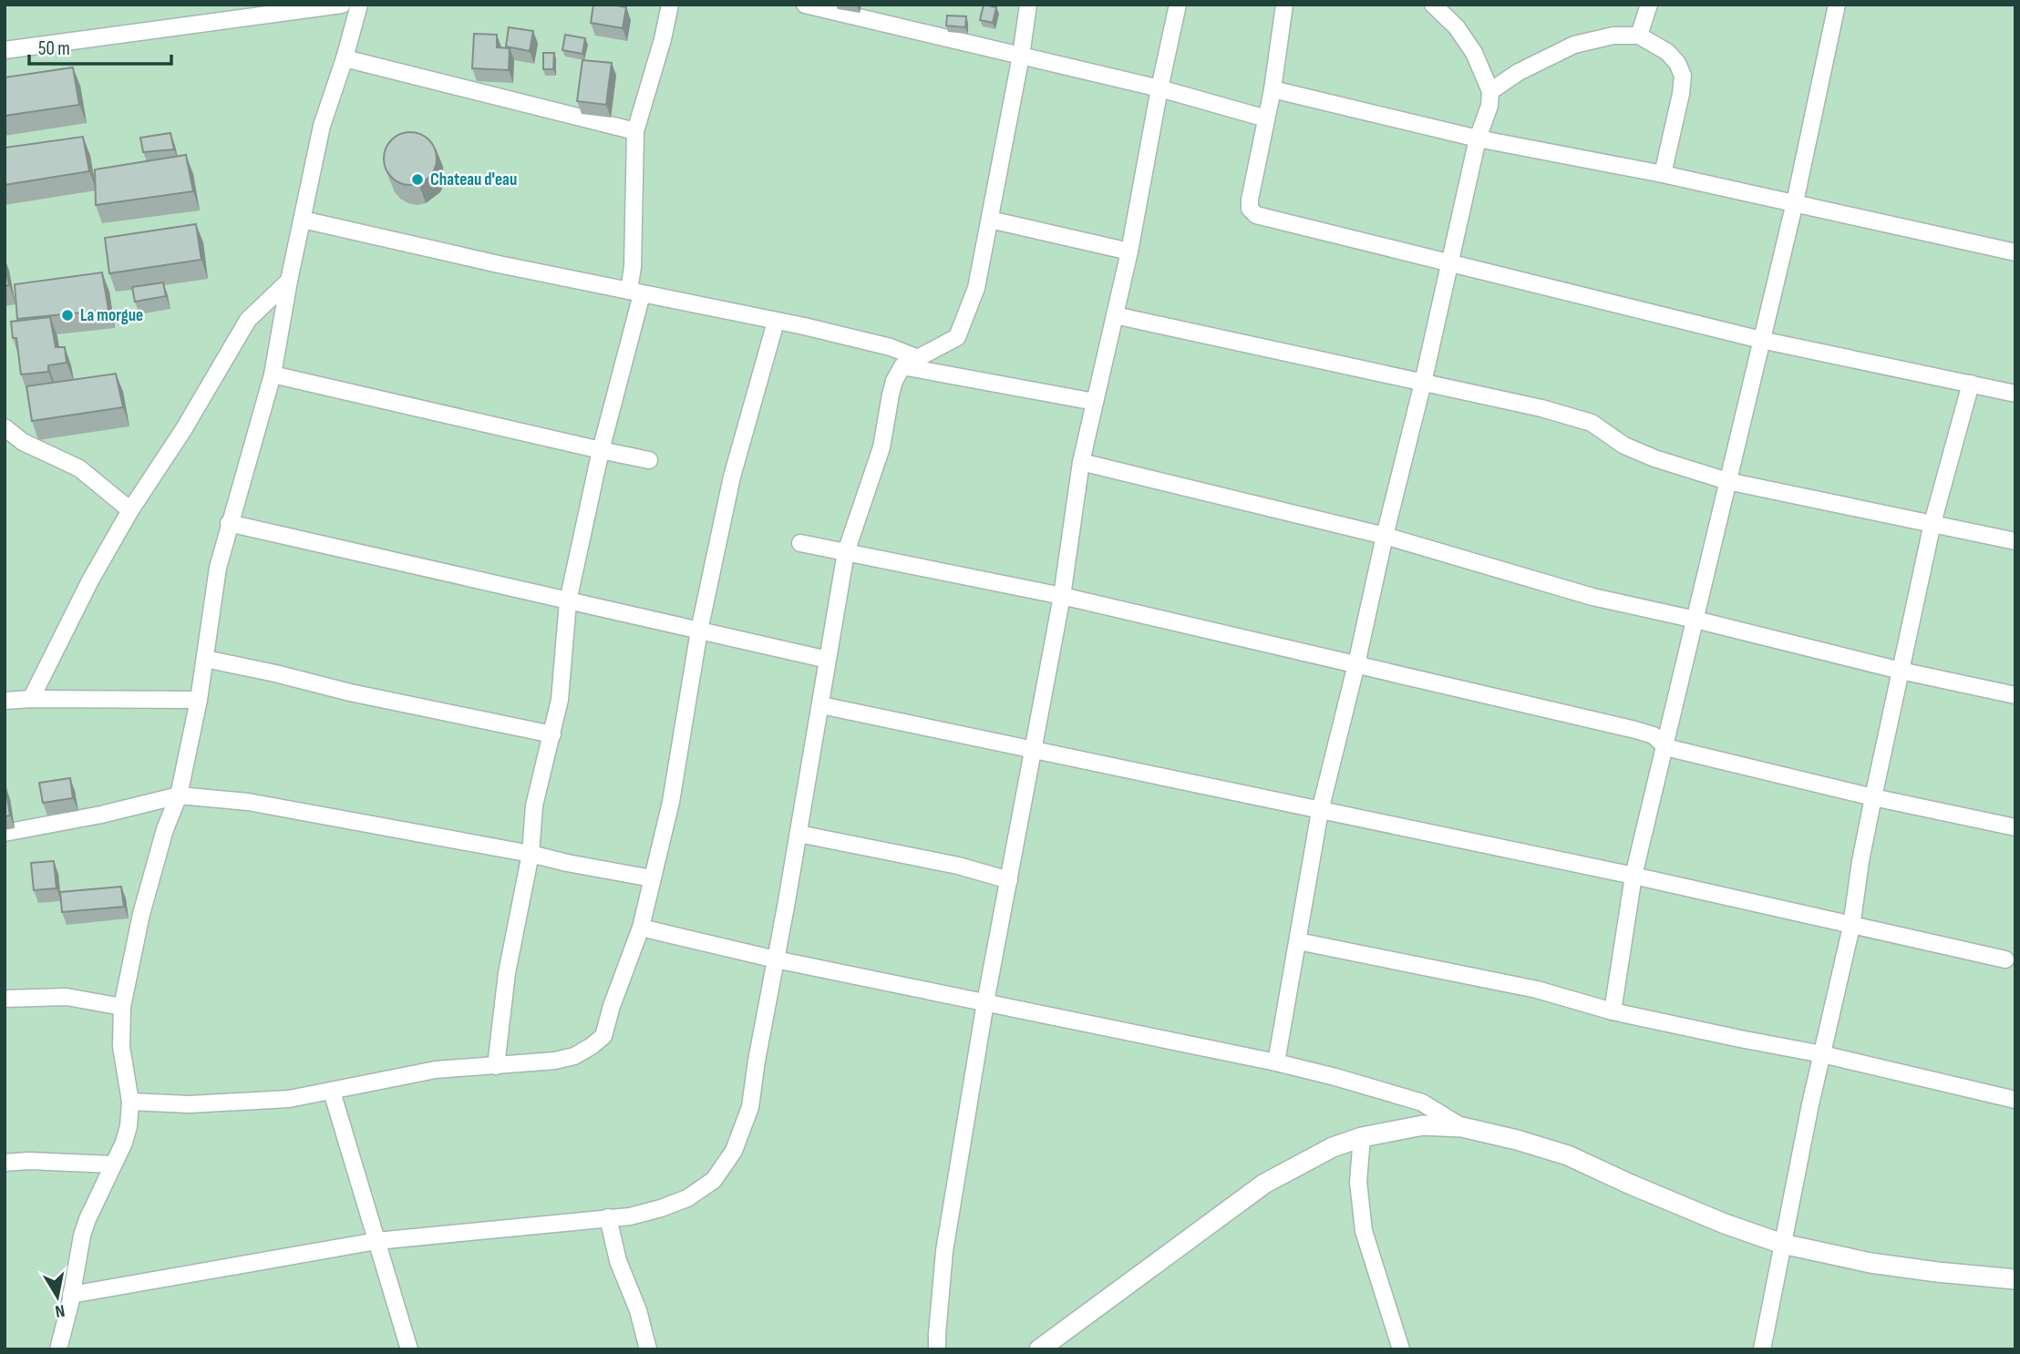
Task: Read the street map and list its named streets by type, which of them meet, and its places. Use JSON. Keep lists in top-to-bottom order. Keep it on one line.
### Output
{"places":["Chateau d'eau","La morgue"],"scale_bar":"50 m","north":"bottom"}
